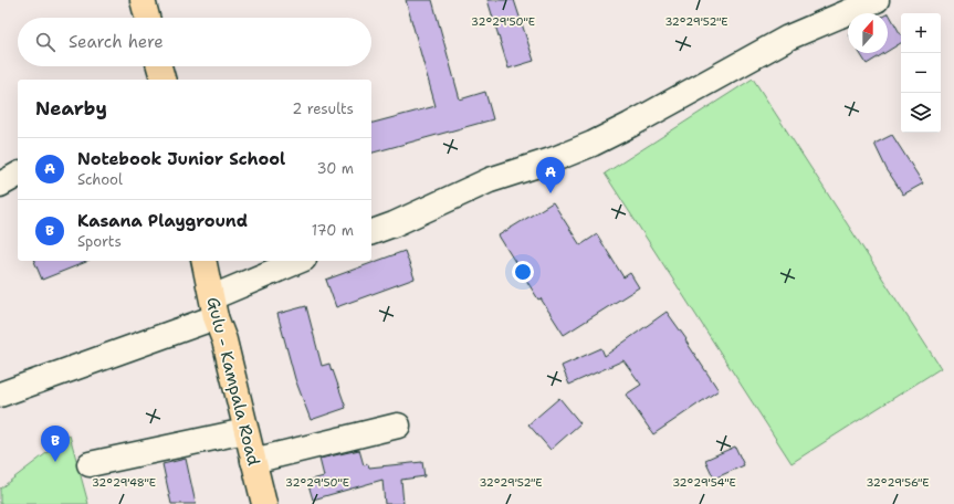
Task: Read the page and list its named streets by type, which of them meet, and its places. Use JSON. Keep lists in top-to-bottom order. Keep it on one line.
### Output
{"streets":{"main road":["Gulu - Kampala Road"]},"north":"top","page":{"map_buttons":["+","−"],"search":"Search here","heading":["Nearby","2 results"],"list":[{"mark":"A","name":"Notebook Junior School","note":"School","value":"30 m"},{"mark":"B","name":"Kasana Playground","note":"Sports","value":"170 m"}],"pins":["A","B"]},"coordinates":["32°29'50\"E","32°29'52\"E","32°29'48\"E","32°29'54\"E","32°29'56\"E"]}
